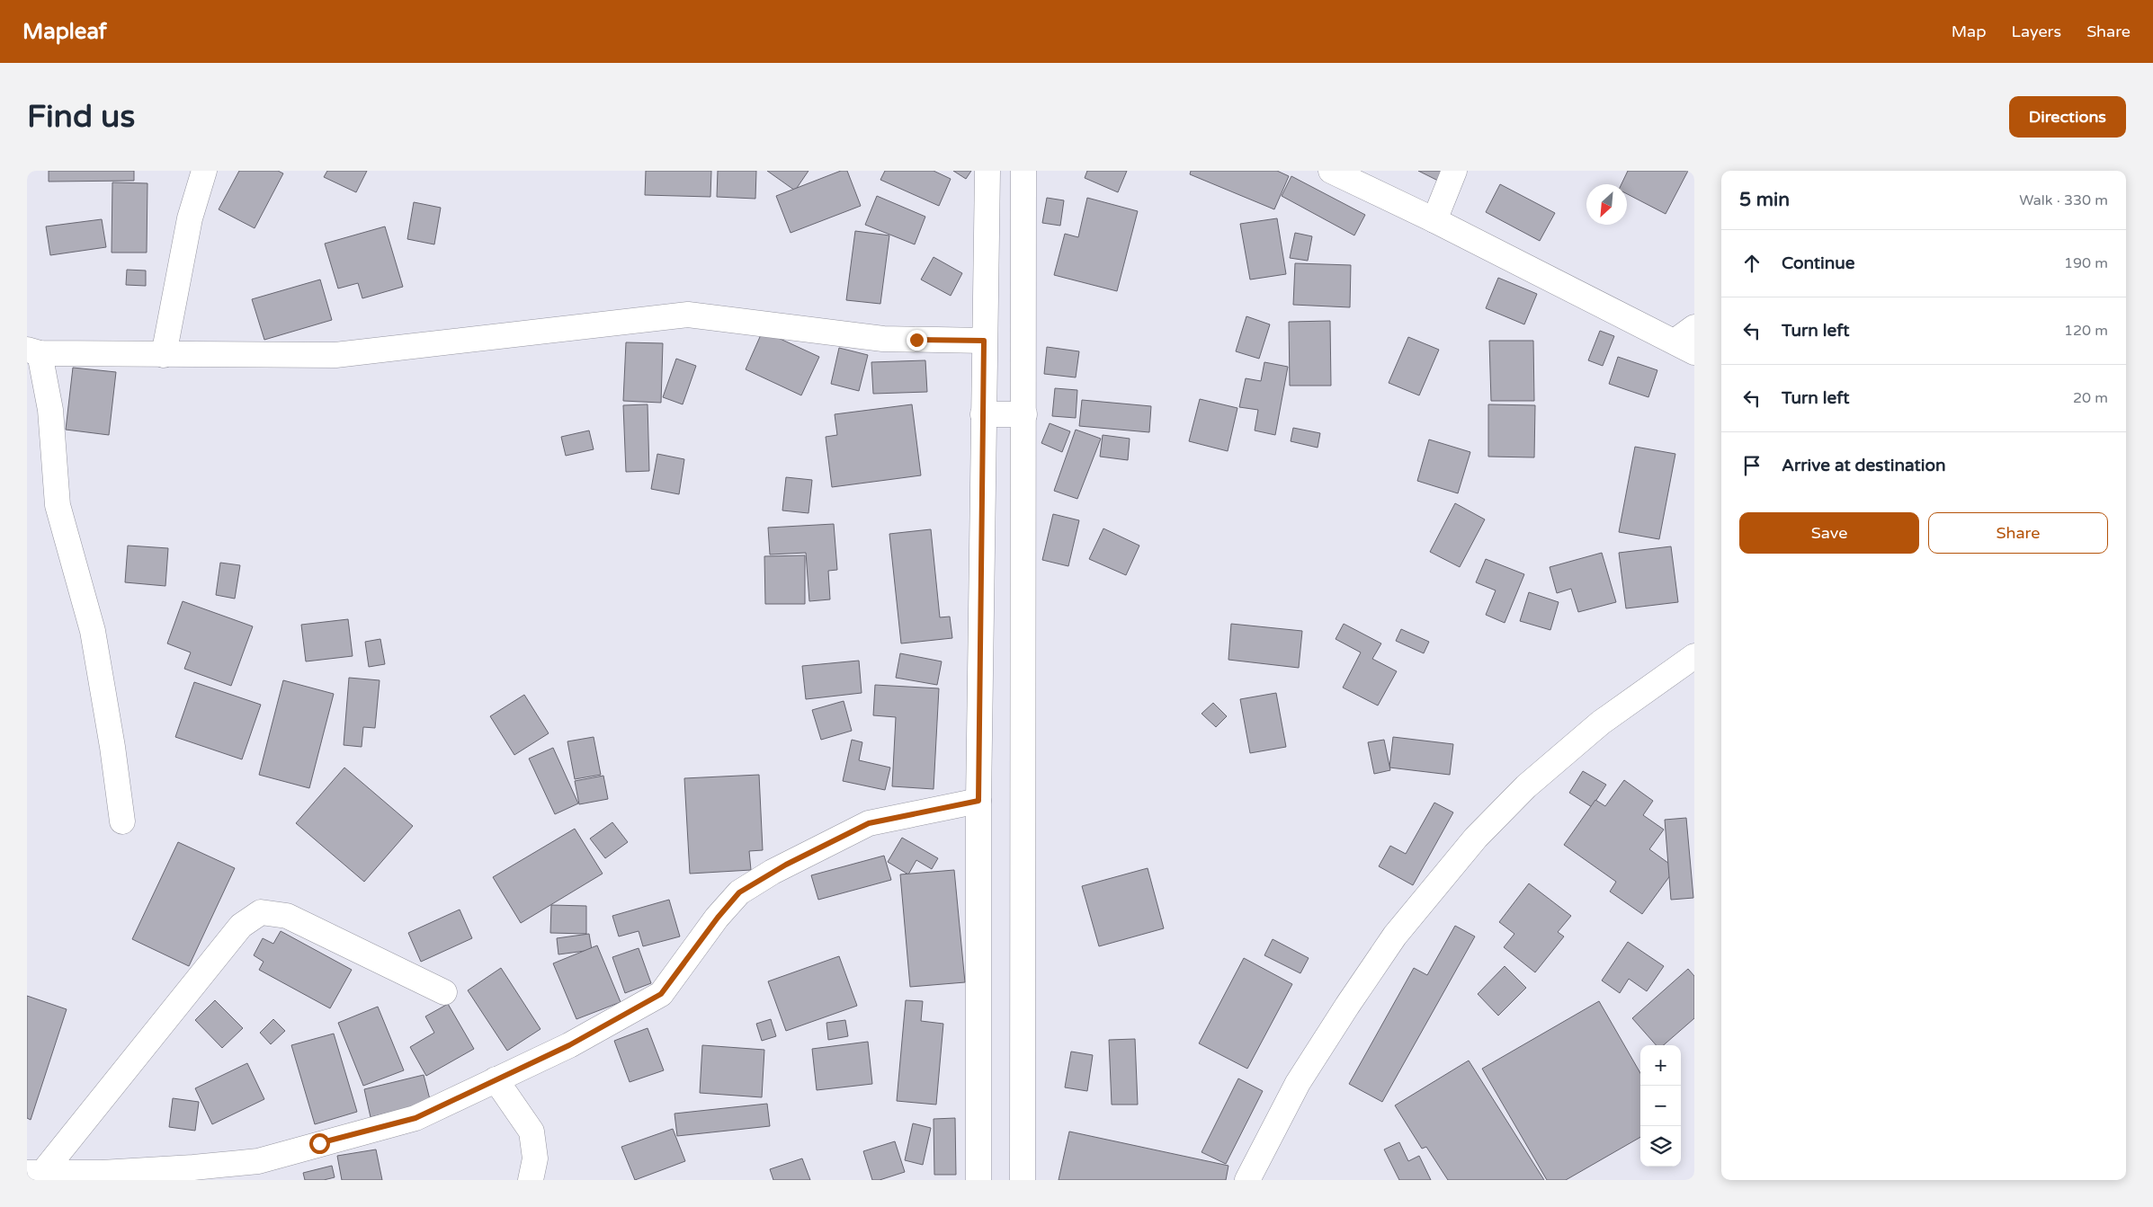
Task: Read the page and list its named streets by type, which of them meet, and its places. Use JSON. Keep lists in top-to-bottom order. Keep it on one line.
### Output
{"north":"bottom left","page":{"header":"Mapleaf","nav":["Map","Layers","Share"],"buttons":["Directions",["Save","Share"]],"title":"Find us","heading":["5 min","Walk · 330 m"],"list":[["Continue","190 m"],["Turn left","120 m"],["Turn left","20 m"],"Arrive at destination"],"map_buttons":["+","−"]}}
